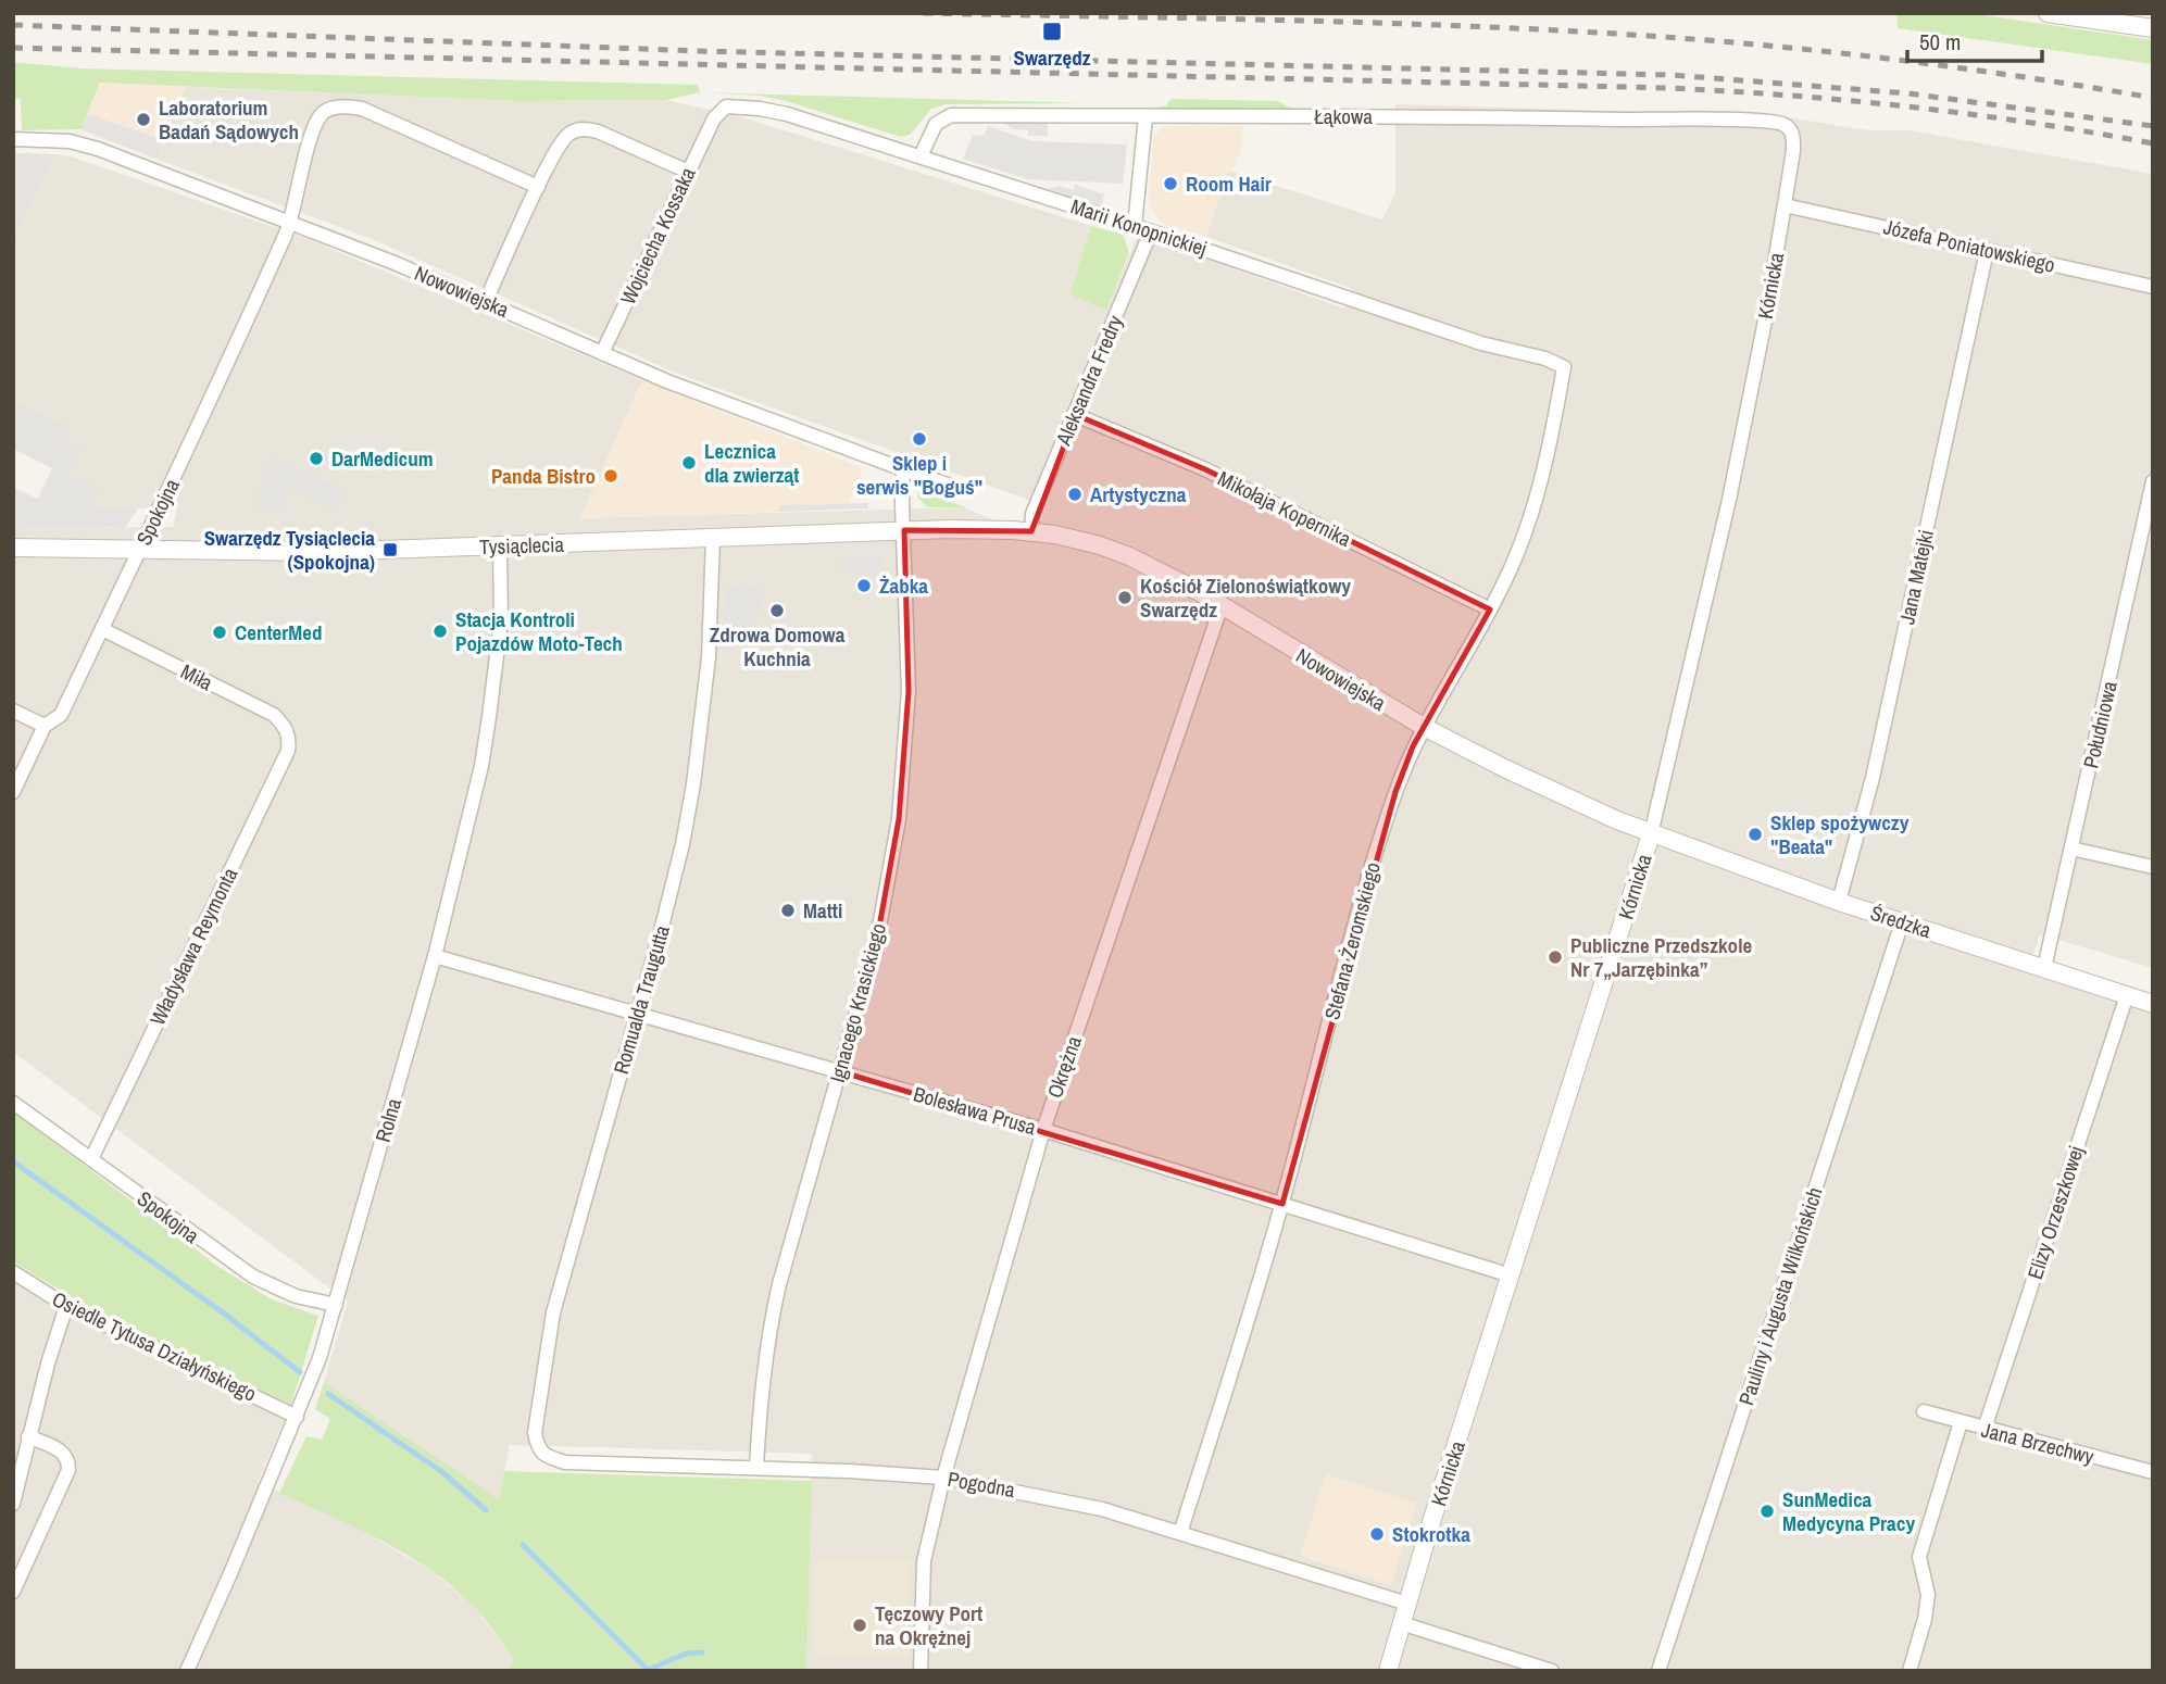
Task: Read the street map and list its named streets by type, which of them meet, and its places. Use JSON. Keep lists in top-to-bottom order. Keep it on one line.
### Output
{"streets":{"street":["Łąkowa","Marii Konopnickiej","Wojciecha Kossaka","Józefa Poniatowskiego","Kórnicka","Nowowiejska","Aleksandra Fredry","Mikołaja Kopernika","Spokojna","Tysiąclecia","Jana Matejki","Miła","Południowa","Średzka","Stefana Żeromskiego","Władysława Reymonta","Romualda Traugutta","Ignacego Krasickiego","Okrężna","Bolesława Prusa","Rolna","Elizy Orzeszkowej","Pauliny i Augusta Wilkońskich","Osiedle Tytusa Działyńskiego","Jana Brzechwy","Pogodna"]},"crossings":[["Łąkowa","Marii Konopnickiej"],["Łąkowa","Kórnicka"],["Marii Konopnickiej","Wojciecha Kossaka"],["Marii Konopnickiej","Aleksandra Fredry"],["Marii Konopnickiej","Stefana Żeromskiego"],["Wojciecha Kossaka","Nowowiejska"],["Józefa Poniatowskiego","Kórnicka"],["Józefa Poniatowskiego","Jana Matejki"],["Kórnicka","Nowowiejska"],["Kórnicka","Średzka"],["Kórnicka","Bolesława Prusa"],["Kórnicka","Pogodna"],["Nowowiejska","Aleksandra Fredry"],["Nowowiejska","Spokojna"],["Nowowiejska","Tysiąclecia"],["Nowowiejska","Średzka"],["Nowowiejska","Stefana Żeromskiego"],["Nowowiejska","Okrężna"],["Aleksandra Fredry","Mikołaja Kopernika"],["Aleksandra Fredry","Tysiąclecia"],["Mikołaja Kopernika","Stefana Żeromskiego"],["Spokojna","Tysiąclecia"],["Spokojna","Miła"],["Spokojna","Władysława Reymonta"],["Spokojna","Rolna"],["Tysiąclecia","Romualda Traugutta"],["Tysiąclecia","Ignacego Krasickiego"],["Tysiąclecia","Rolna"],["Jana Matejki","Średzka"],["Miła","Władysława Reymonta"],["Południowa","Średzka"],["Średzka","Elizy Orzeszkowej"],["Średzka","Pauliny i Augusta Wilkońskich"],["Stefana Żeromskiego","Bolesława Prusa"],["Stefana Żeromskiego","Pogodna"],["Romualda Traugutta","Bolesława Prusa"],["Romualda Traugutta","Pogodna"],["Ignacego Krasickiego","Bolesława Prusa"],["Ignacego Krasickiego","Pogodna"],["Okrężna","Bolesława Prusa"],["Okrężna","Pogodna"],["Bolesława Prusa","Rolna"],["Rolna","Osiedle Tytusa Działyńskiego"],["Elizy Orzeszkowej","Jana Brzechwy"]],"places":{"transit":["Swarzędz","Swarzędz Tysiąclecia (Spokojna)"],"other":["Laboratorium Badań Sądowych","Room Hair","Sklep i serwis \"Boguś\"","DarMedicum","Lecznica dla zwierząt","Panda Bistro","Artystyczna","Żabka","Kościół Zielonoświątkowy Swarzędz","Zdrowa Domowa Kuchnia","Stacja Kontroli Pojazdów Moto-Tech","CenterMed","Sklep spożywczy \"Beata\"","Matti","Publiczne Przedszkole Nr 7„Jarzębinka”","SunMedica Medycyna Pracy","Stokrotka","Tęczowy Port na Okrężnej"]},"scale_bar":"50 m"}
